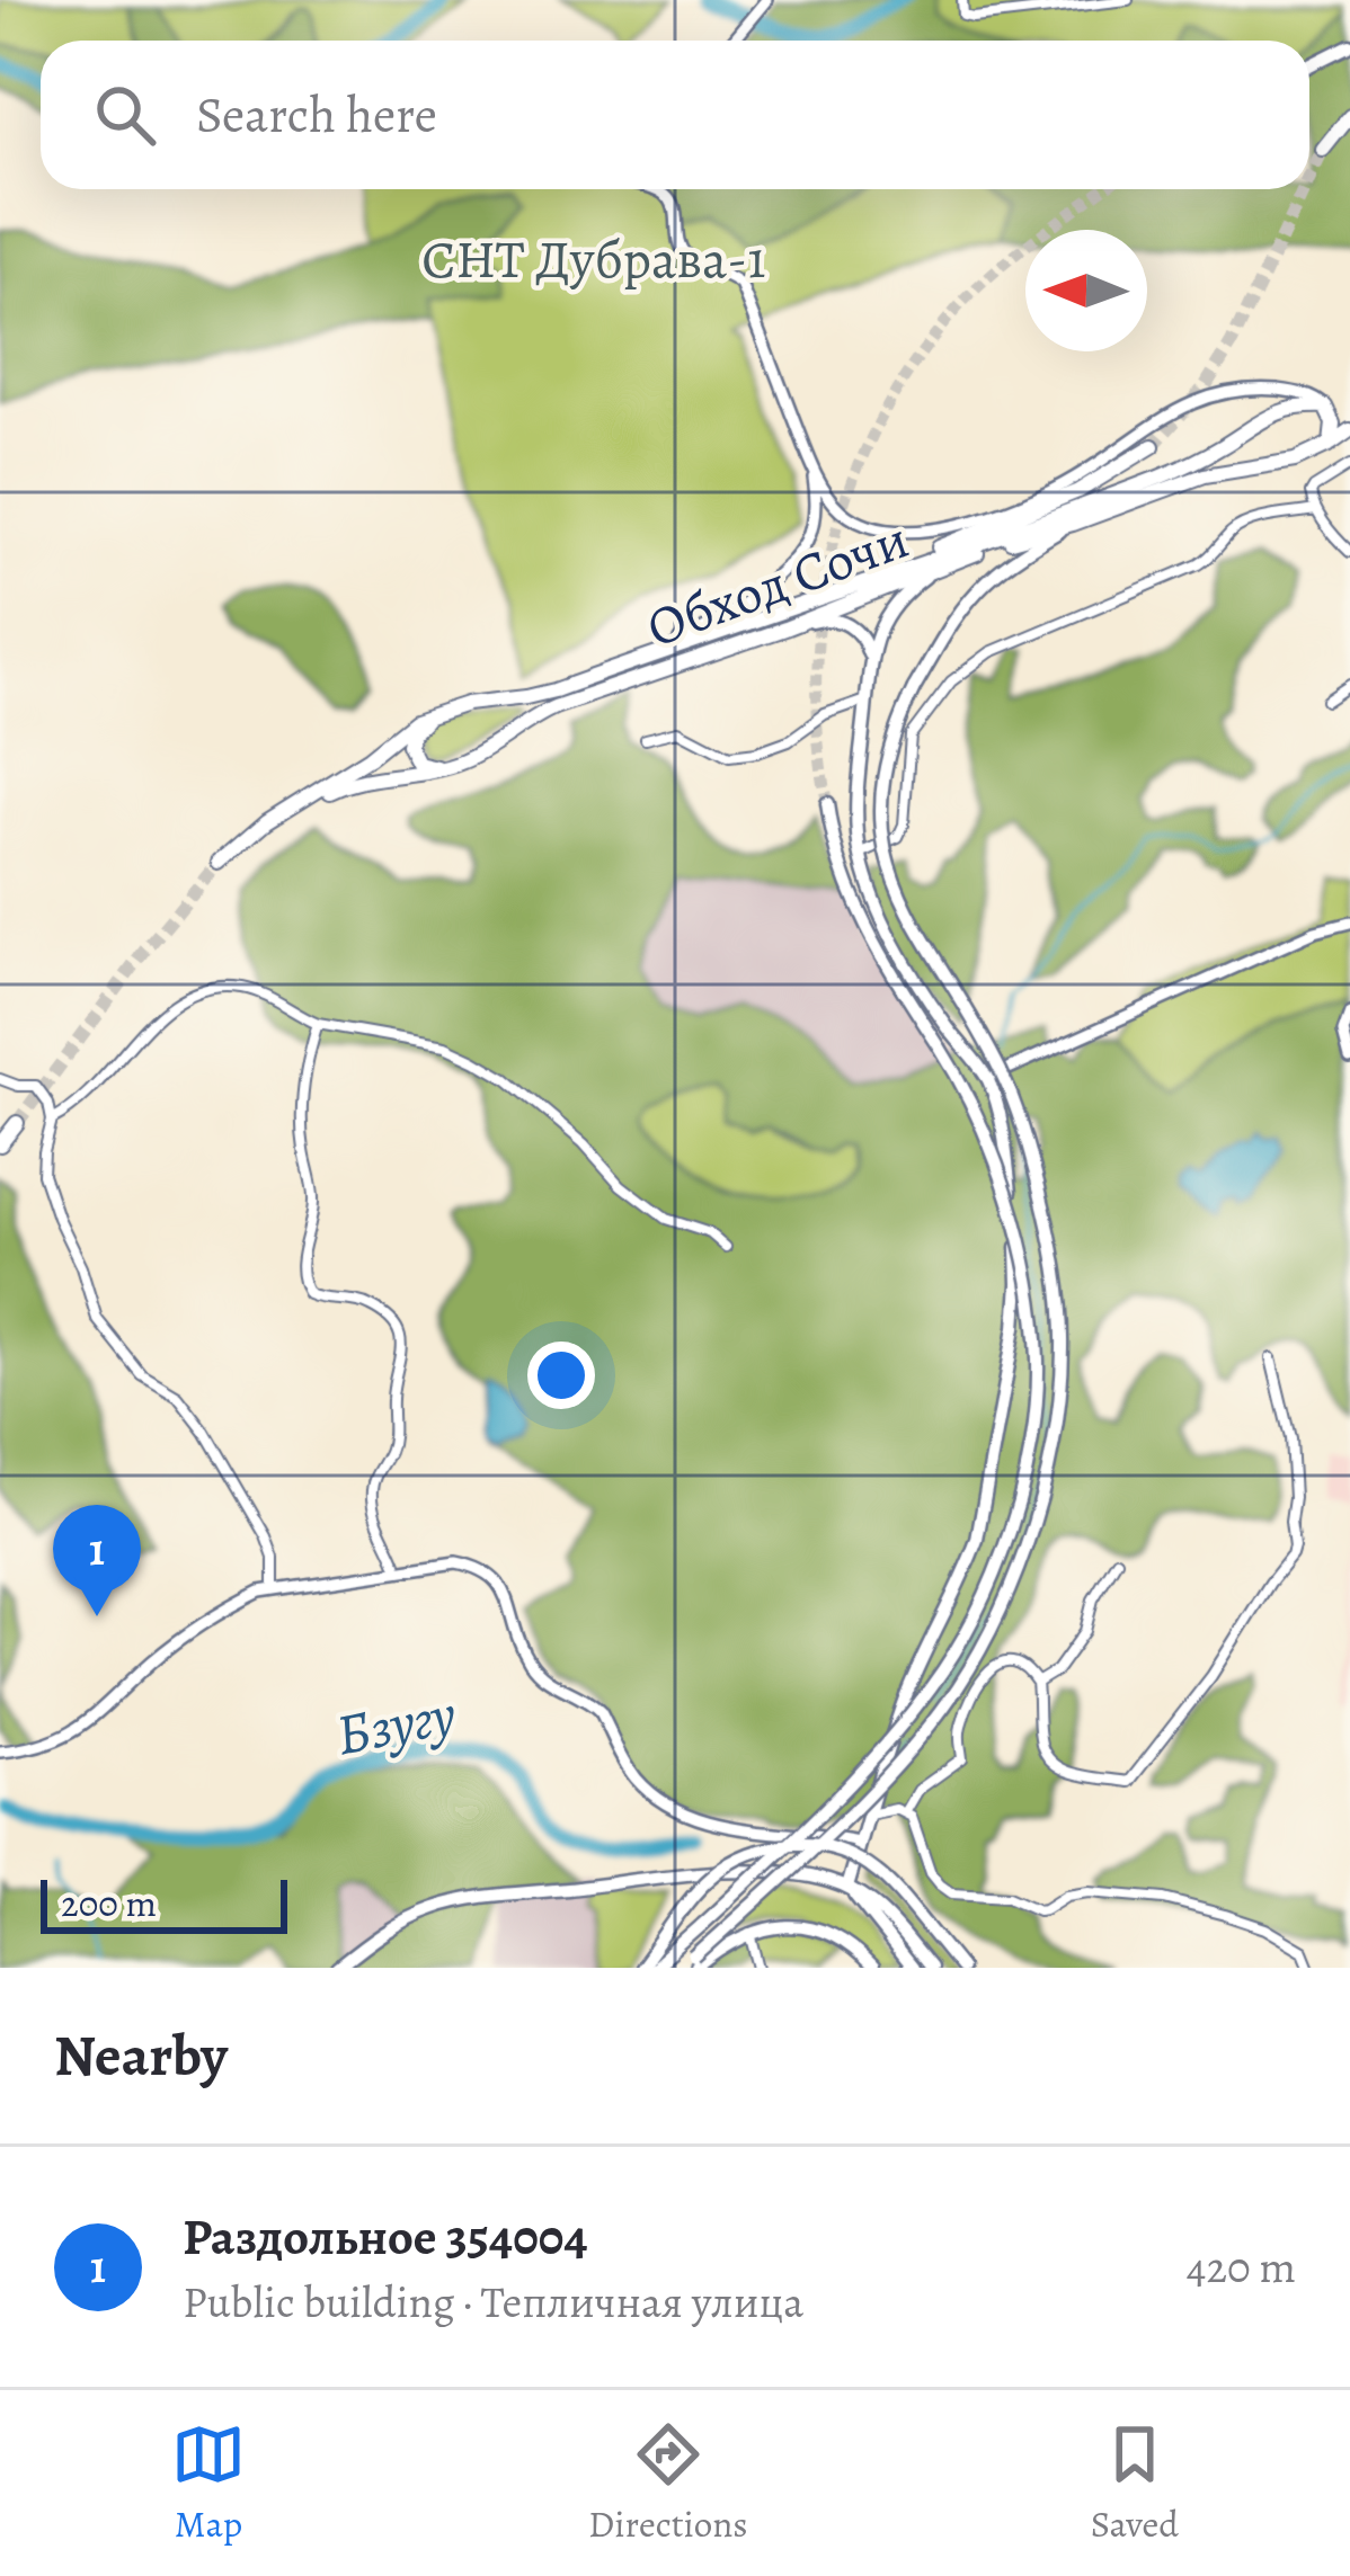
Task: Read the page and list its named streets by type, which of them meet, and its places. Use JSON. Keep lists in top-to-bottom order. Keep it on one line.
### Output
{"streets":{"highway":["Обход Сочи"]},"water":["Бзугу"],"parks":["СНТ Дубрава-1"],"scale_bar":"200 m","north":"left","page":{"search":"Search here","pins":"1","scale":"200 m","heading":"Nearby","list":[{"mark":"1","name":"Раздольное 354004","note":"Public building · Тепличная улица","value":"420 m"}],"nav":["Map","Directions","Saved"]}}
